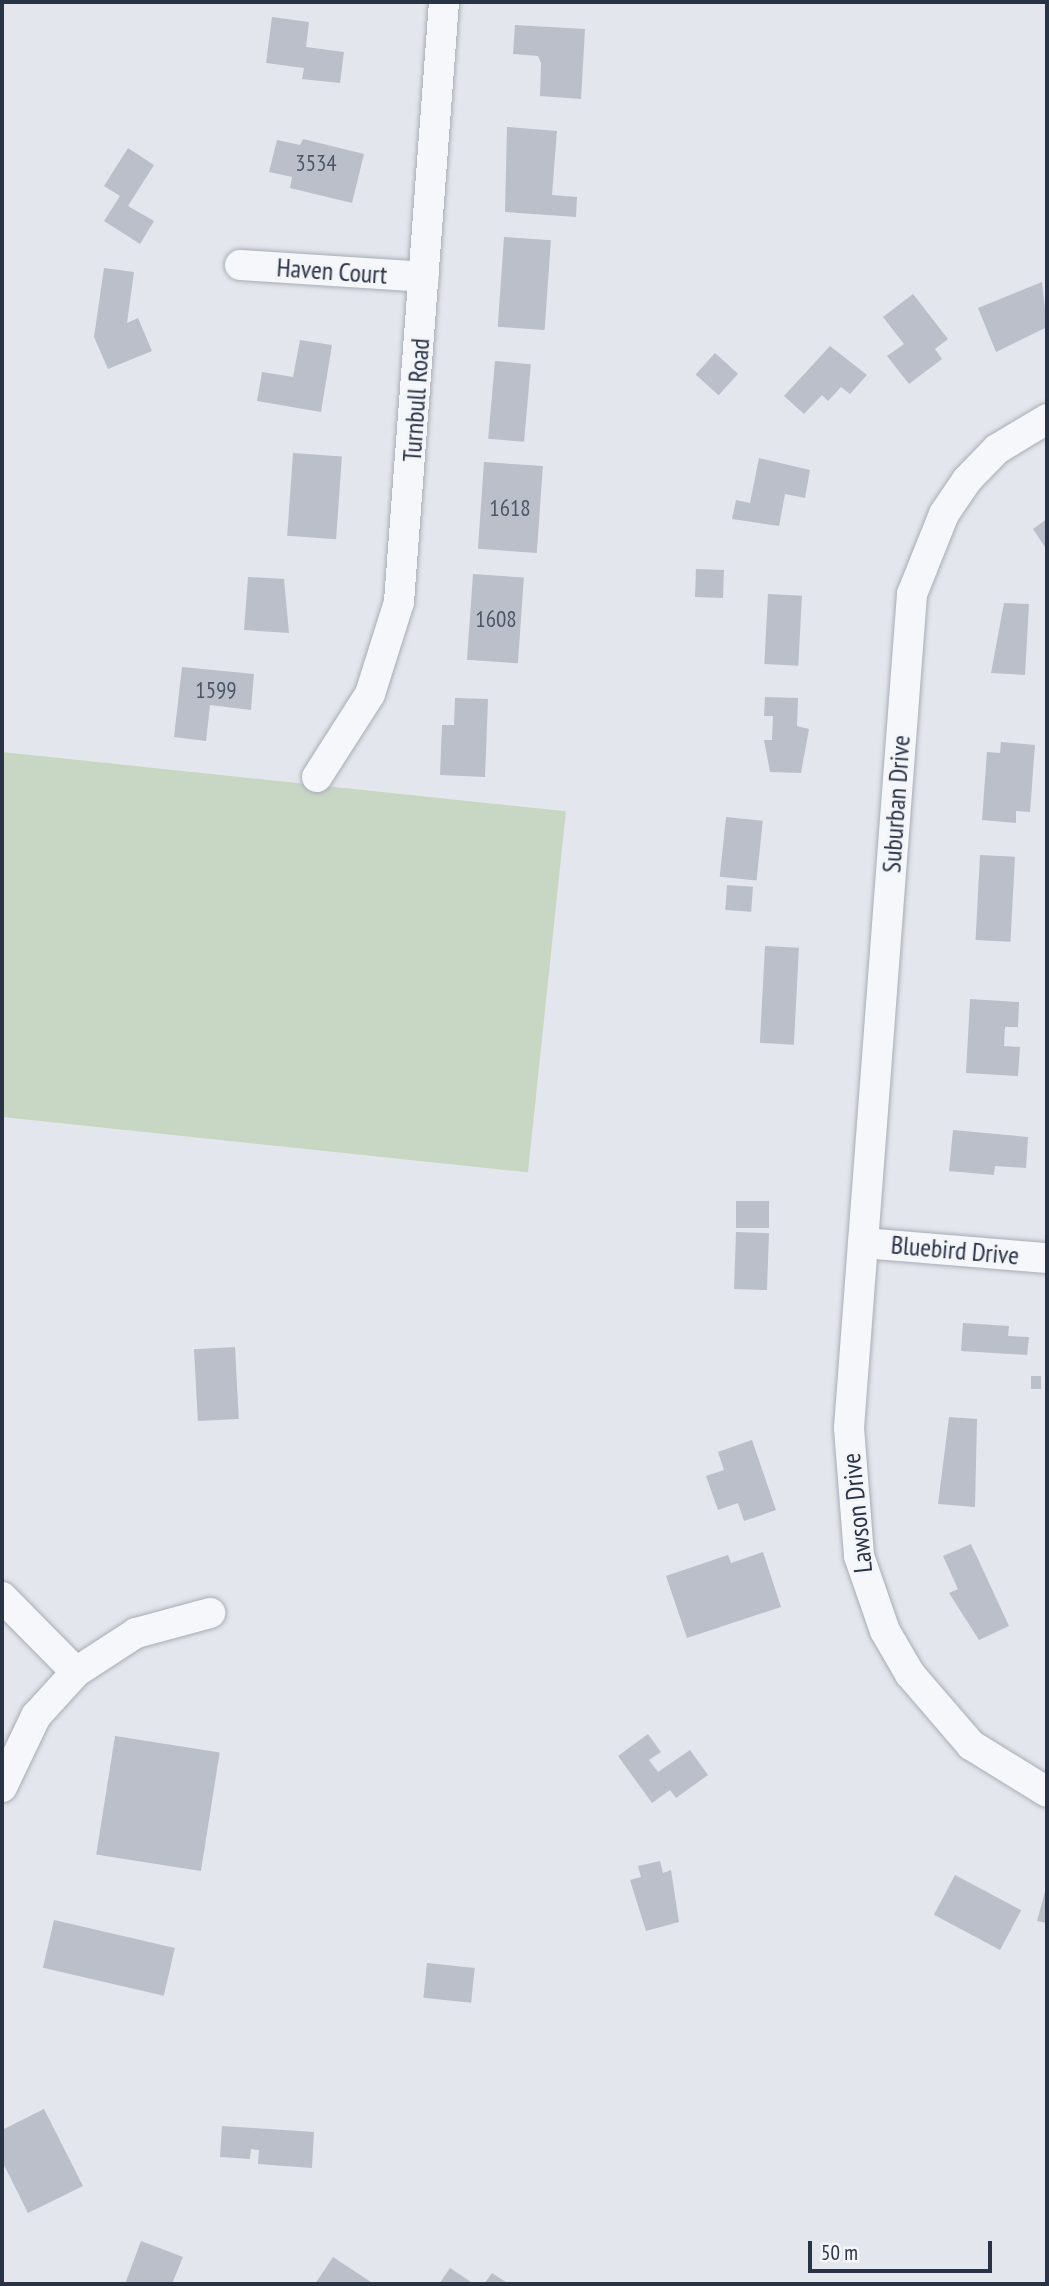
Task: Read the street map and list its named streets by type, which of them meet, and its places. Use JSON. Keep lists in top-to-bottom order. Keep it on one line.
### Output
{"streets":{"street":["Haven Court","Turnbull Road","Suburban Drive","Bluebird Drive","Lawson Drive"]},"crossings":[["Haven Court","Turnbull Road"],["Suburban Drive","Bluebird Drive"],["Suburban Drive","Lawson Drive"],["Bluebird Drive","Lawson Drive"]],"house_numbers":["3534","1618","1608","1599"],"scale_bar":"50 m"}
